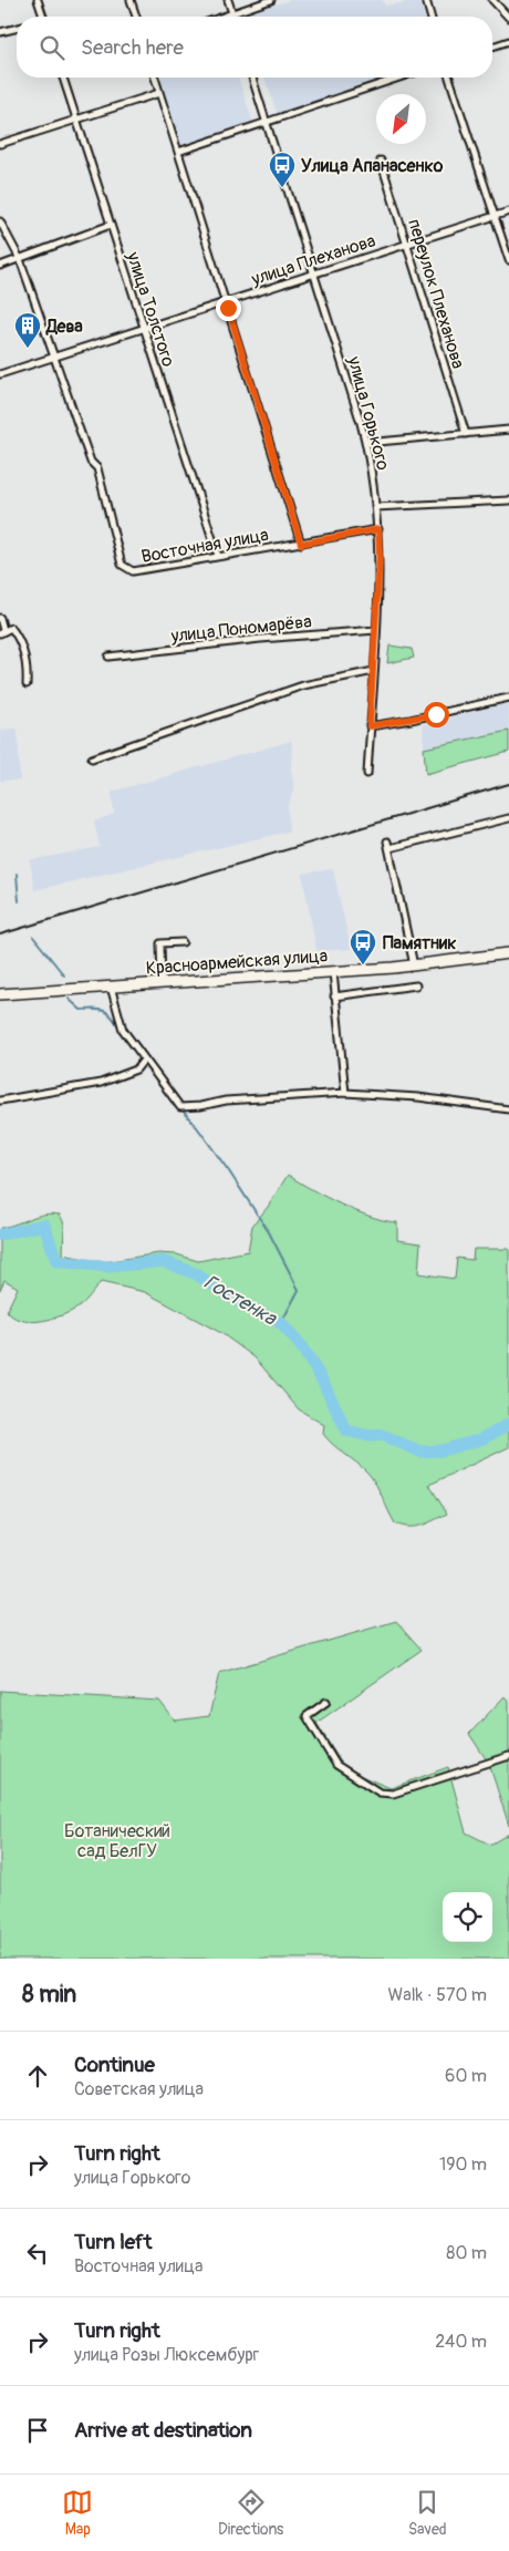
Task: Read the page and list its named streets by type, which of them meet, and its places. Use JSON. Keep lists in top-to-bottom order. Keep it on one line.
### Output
{"streets":{"main road":["Красноармейская улица"],"street":["улица Плеханова","переулок Плеханова","улица Толстого","улица Горького","Восточная улица","улица Пономарёва"]},"crossings":[["улица Плеханова","переулок Плеханова"],["улица Плеханова","улица Толстого"],["улица Плеханова","улица Горького"],["улица Плеханова","Восточная улица"],["улица Толстого","Восточная улица"],["улица Горького","Восточная улица"],["улица Горького","улица Пономарёва"]],"water":["Гостенка"],"parks":["Ботанический сад БелГУ"],"places":{"bus stop":["Улица Апанасенко","Памятник"],"building":["Дева"]},"north":"bottom left","page":{"search":"Search here","heading":["8 min","Walk · 570 m"],"list":[["Continue","Советская улица","60 m"],["Turn right","улица Горького","190 m"],["Turn left","Восточная улица","80 m"],["Turn right","улица Розы Люксембург","240 m"],"Arrive at destination"],"nav":["Map","Directions","Saved"]}}
